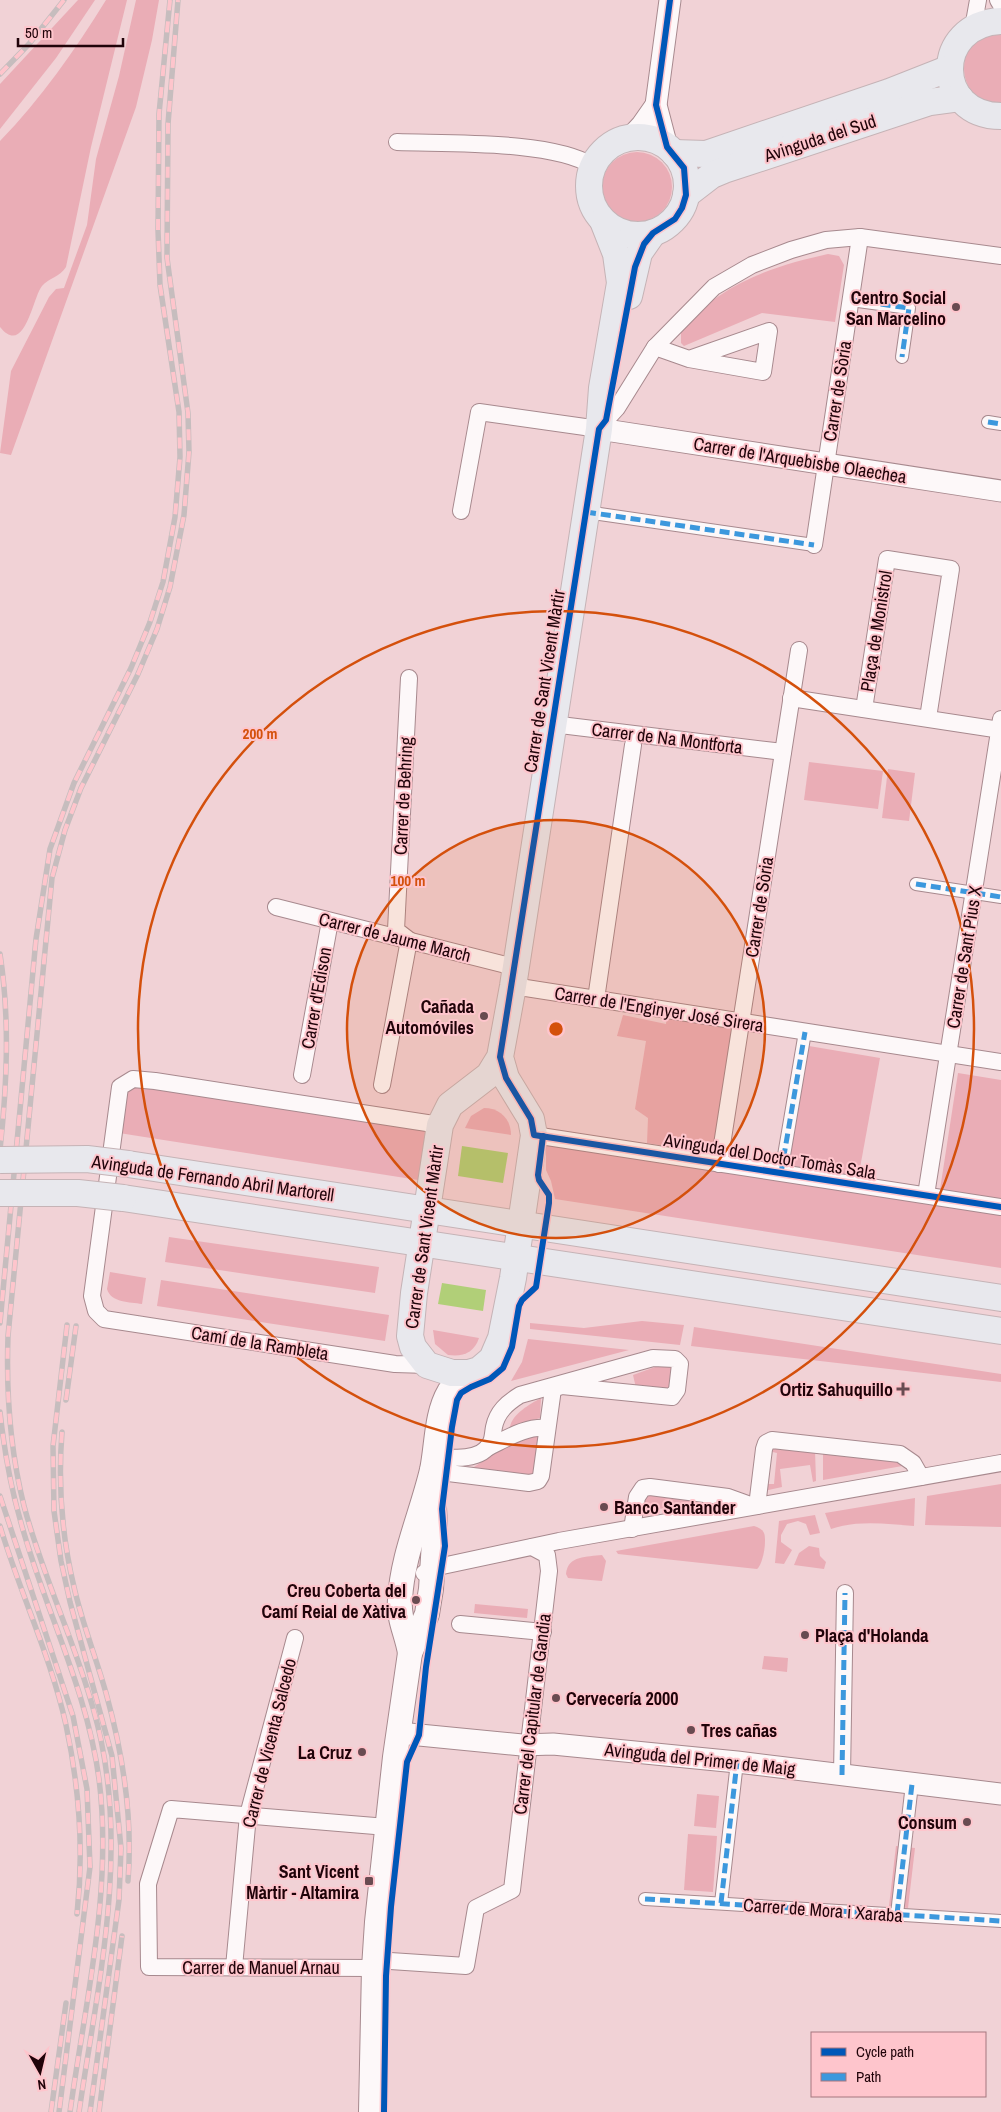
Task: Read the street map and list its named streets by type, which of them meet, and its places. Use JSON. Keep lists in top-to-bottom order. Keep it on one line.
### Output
{"streets":{"main road":["Avinguda del Sud","Carrer de Sant Vicent Màrtir","Avinguda de Fernando Abril Martorell"],"street":["Carrer de Sòria","Carrer de l'Arquebisbe Olaechea","Plaça de Monistrol","Carrer de Na Montforta","Carrer de Behring","Carrer de Jaume March","Carrer de Sant Pius X","Carrer d'Edison","Carrer de l'Enginyer José Sirera","Avinguda del Doctor Tomàs Sala","Camí de la Rambleta","Carrer del Capitular de Gandia","Carrer de Vicenta Salcedo","Avinguda del Primer de Maig","Carrer de Mora i Xaraba","Carrer de Manuel Arnau"]},"crossings":[["Avinguda del Sud","Carrer de Sant Vicent Màrtir"],["Carrer de Sòria","Carrer de l'Arquebisbe Olaechea"],["Carrer de Sòria","Carrer de Na Montforta"],["Carrer de Sòria","Carrer de l'Enginyer José Sirera"],["Carrer de Sòria","Avinguda del Doctor Tomàs Sala"],["Carrer de l'Arquebisbe Olaechea","Carrer de Sant Vicent Màrtir"],["Carrer de Sant Vicent Màrtir","Carrer de Na Montforta"],["Carrer de Sant Vicent Màrtir","Carrer de Jaume March"],["Carrer de Sant Vicent Màrtir","Carrer de l'Enginyer José Sirera"],["Carrer de Sant Vicent Màrtir","Avinguda del Doctor Tomàs Sala"],["Carrer de Sant Vicent Màrtir","Avinguda de Fernando Abril Martorell"],["Carrer de Sant Vicent Màrtir","Camí de la Rambleta"],["Carrer de Sant Vicent Màrtir","Carrer del Capitular de Gandia"],["Carrer de Sant Vicent Màrtir","Avinguda del Primer de Maig"],["Carrer de Sant Vicent Màrtir","Carrer de Manuel Arnau"],["Carrer de Behring","Carrer de Jaume March"],["Carrer de Jaume March","Carrer d'Edison"],["Carrer de Jaume March","Carrer de l'Enginyer José Sirera"],["Carrer de Sant Pius X","Carrer de l'Enginyer José Sirera"],["Carrer de Sant Pius X","Avinguda del Doctor Tomàs Sala"],["Carrer del Capitular de Gandia","Avinguda del Primer de Maig"],["Carrer del Capitular de Gandia","Carrer de Manuel Arnau"],["Carrer de Vicenta Salcedo","Carrer de Manuel Arnau"]],"places":{"other":["Centro Social San Marcelino","Cañada Automóviles","Banco Santander","Creu Coberta del Camí Reial de Xàtiva","Plaça d'Holanda","Cervecería 2000","Tres cañas","La Cruz","Consum"],"health":["Ortiz Sahuquillo"],"transit":["Sant Vicent Màrtir - Altamira"]},"legend":["Cycle path","Path"],"scale_bar":"50 m","north":"bottom","rings":["200 m","100 m"]}
